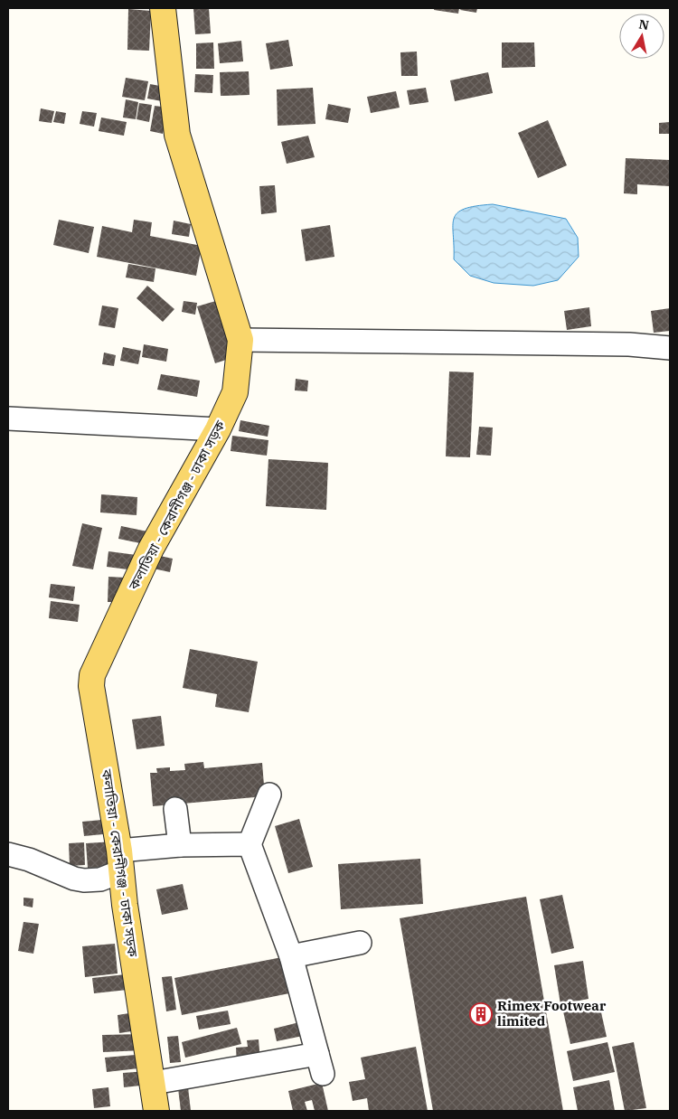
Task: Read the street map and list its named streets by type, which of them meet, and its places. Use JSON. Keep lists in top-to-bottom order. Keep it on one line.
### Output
{"streets":{"main road":["কলাতিয়া - কেরানীগঞ্জ - ঢাকা সড়ক"]},"places":{"building":["Rimex Footwear limited"]},"north":"top"}
